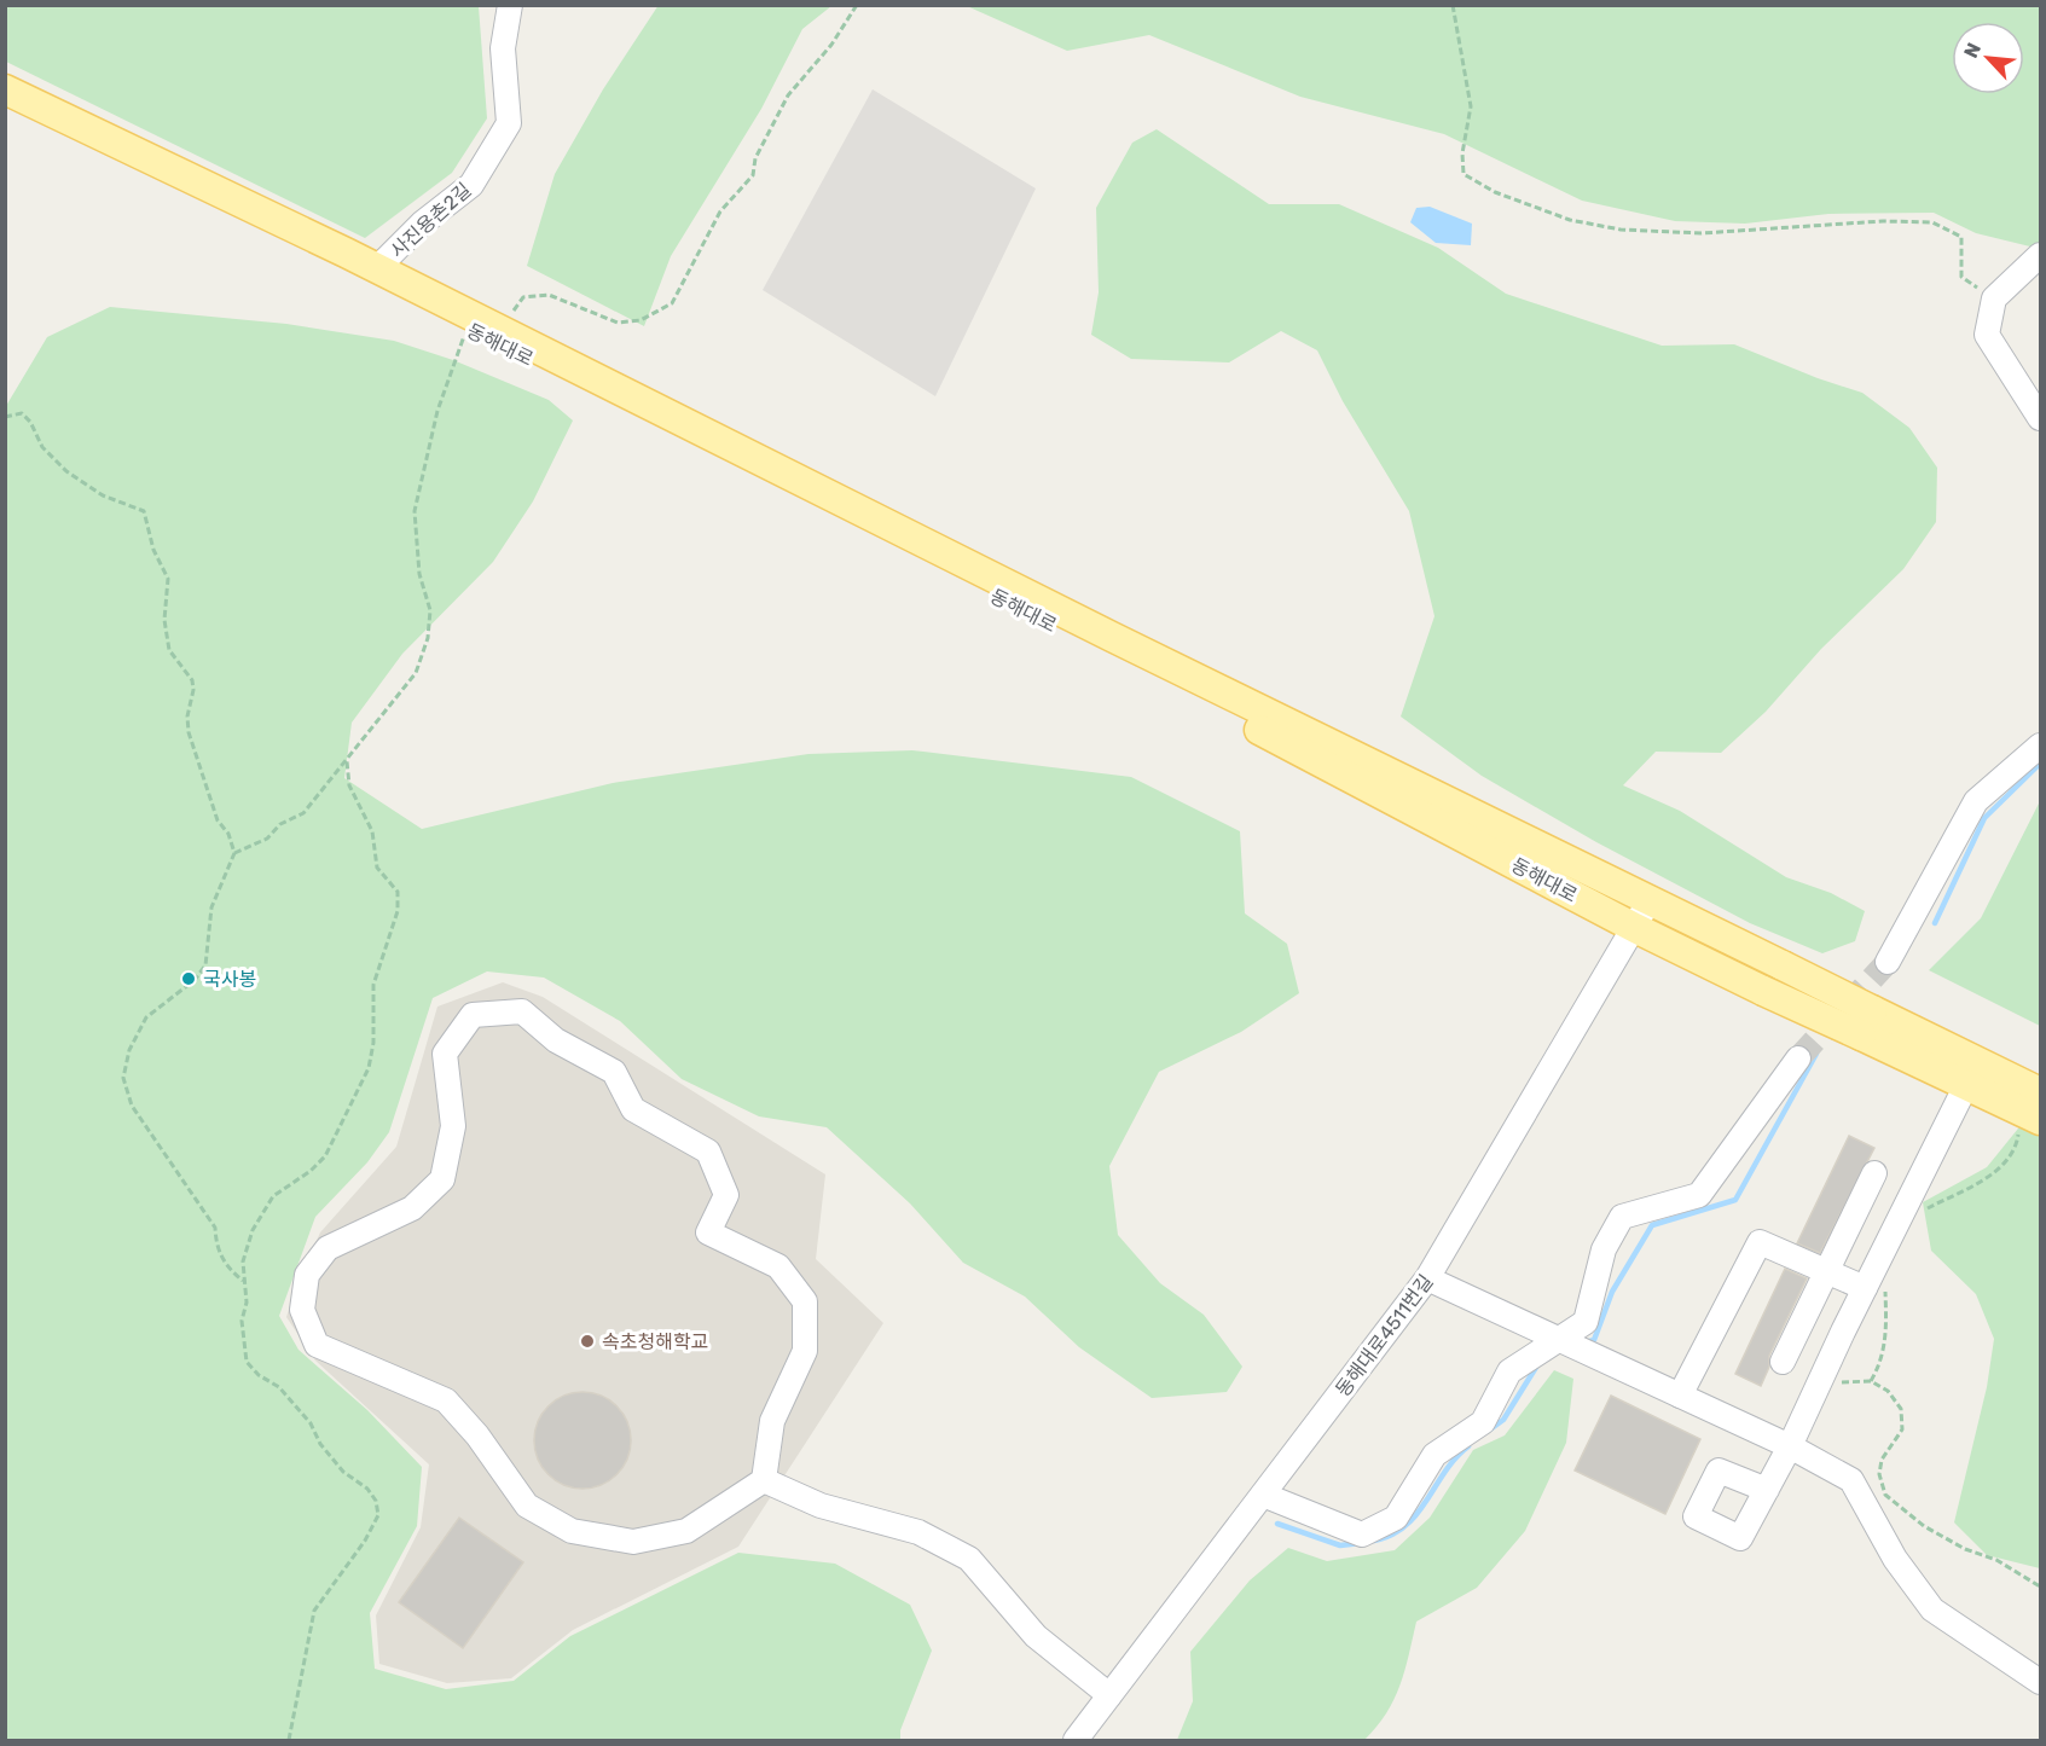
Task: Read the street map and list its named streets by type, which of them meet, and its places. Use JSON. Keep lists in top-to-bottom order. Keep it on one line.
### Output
{"streets":{"main road":["동해대로"],"street":["사진용촌2길","동해대로4511번길"]},"crossings":[["사진용촌2길","동해대로"],["동해대로","동해대로4511번길"]],"places":["국사봉","속초청해학교"],"north":"top left"}
